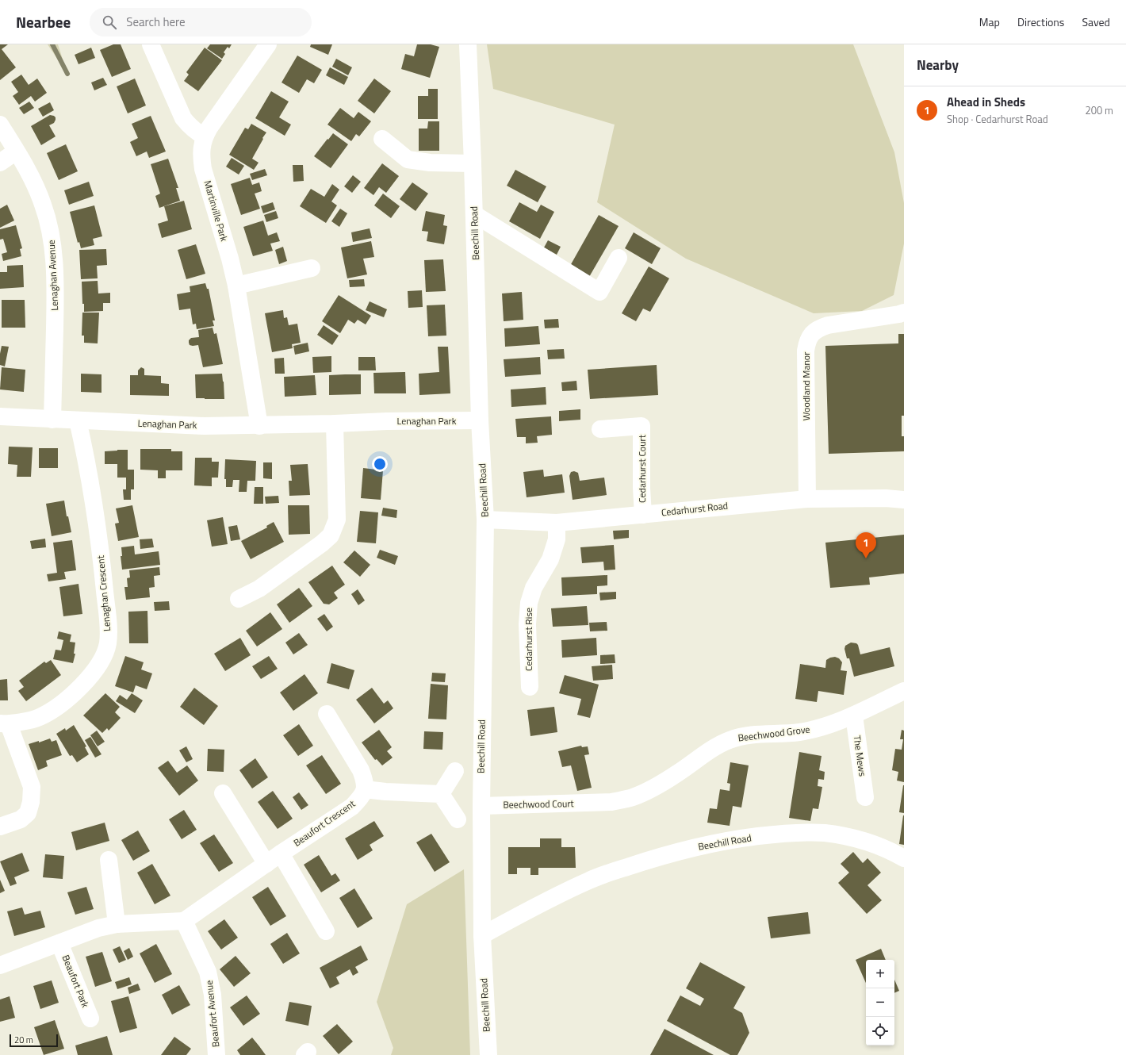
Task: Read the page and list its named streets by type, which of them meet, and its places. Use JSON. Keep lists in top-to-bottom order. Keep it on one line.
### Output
{"streets":{"street":["Martinville Park","Beechill Road","Lenaghan Avenue","Woodland Manor","Lenaghan Park","Cedarhurst Court","Cedarhurst Road","Lenaghan Crescent","Cedarhurst Rise","Beechwood Grove","The Mews","Beechwood Court","Beaufort Crescent","Beaufort Park","Beaufort Avenue"]},"crossings":[["Martinville Park","Lenaghan Park"],["Beechill Road","Lenaghan Park"],["Beechill Road","Cedarhurst Road"],["Beechill Road","Beechwood Court"],["Lenaghan Avenue","Lenaghan Park"],["Woodland Manor","Cedarhurst Road"],["Lenaghan Park","Lenaghan Crescent"],["Cedarhurst Court","Cedarhurst Road"],["Cedarhurst Road","Cedarhurst Rise"],["Beechwood Grove","The Mews"],["Beechwood Grove","Beechwood Court"],["Beaufort Crescent","Beaufort Park"],["Beaufort Crescent","Beaufort Avenue"],["Beaufort Park","Beaufort Avenue"]],"scale_bar":"20 m","page":{"header":"Nearbee","search":"Search here","nav":["Map","Directions","Saved"],"heading":"Nearby","list":[{"mark":"1","name":"Ahead in Sheds","note":"Shop · Cedarhurst Road","value":"200 m"}],"pins":"1","map_buttons":["+","−"],"scale":"20 m"}}
